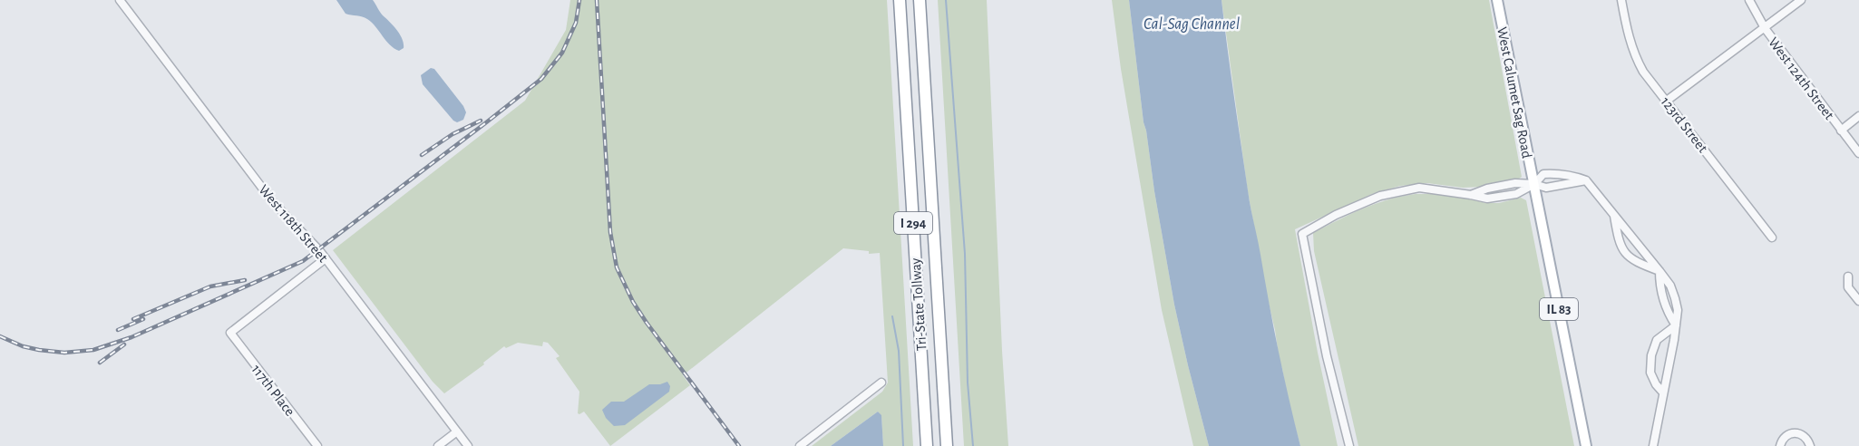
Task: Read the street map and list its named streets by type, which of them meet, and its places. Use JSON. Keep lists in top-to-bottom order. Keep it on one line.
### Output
{"streets":{"highway":["I 294","Tri-State Tollway"],"main road":["West Calumet Sag Road","IL 83"],"street":["West 124th Street","123rd Street","West 118th Street","117th Place"]},"crossings":[["West Calumet Sag Road","IL 83"],["West 118th Street","117th Place"]],"water":["Cal-Sag Channel"]}
